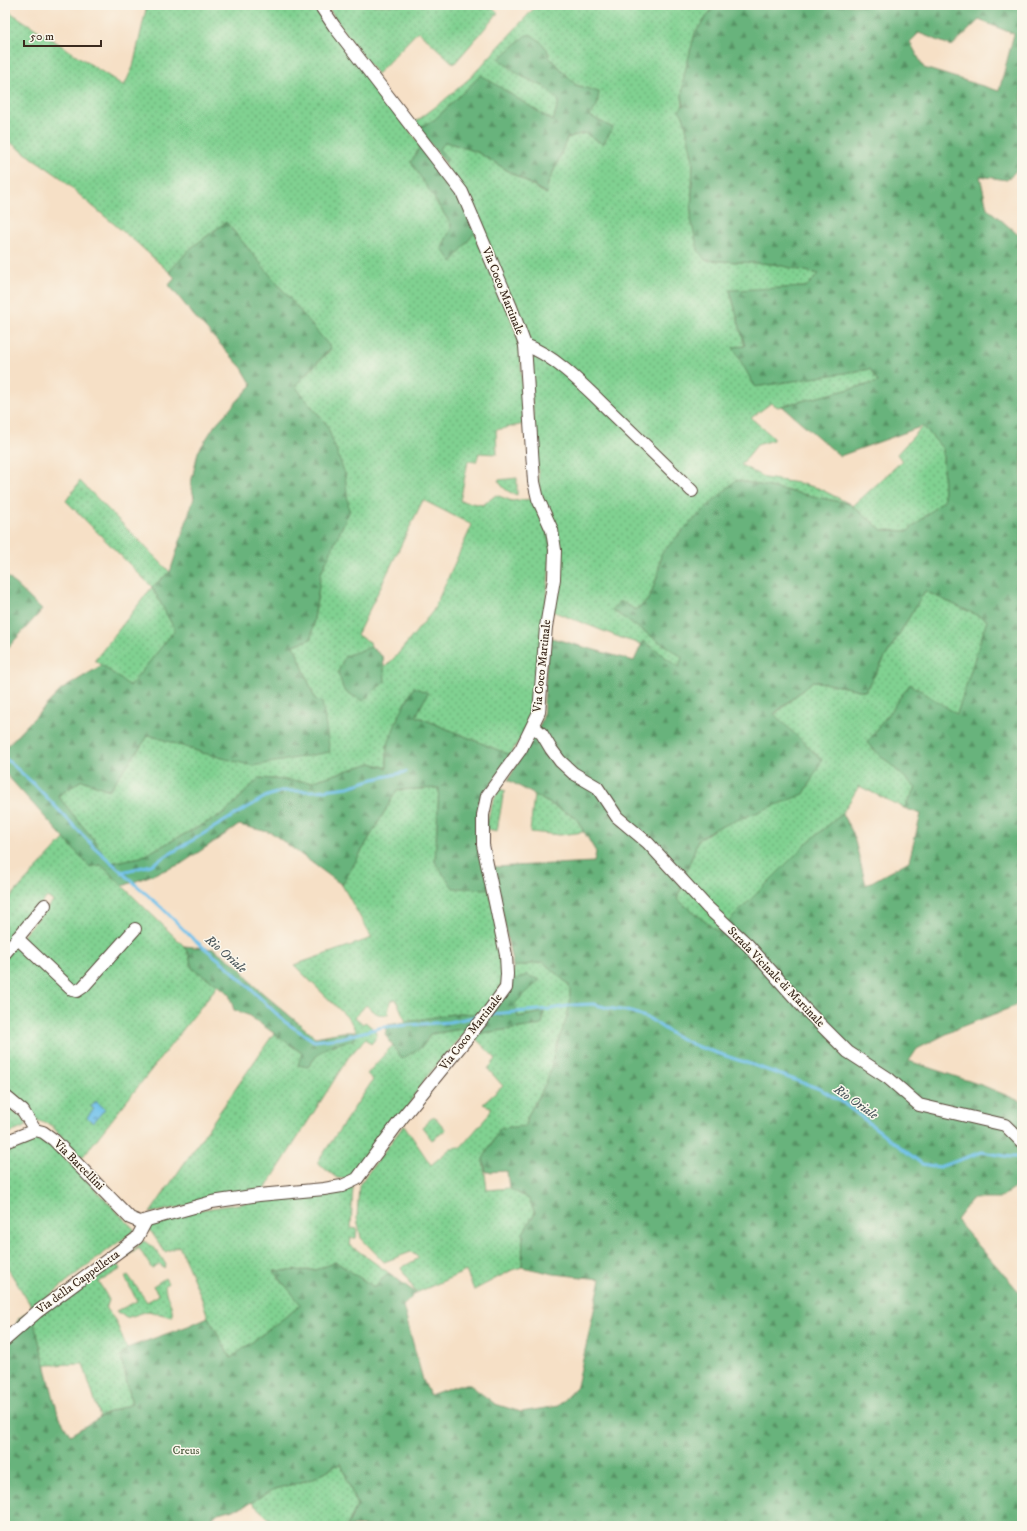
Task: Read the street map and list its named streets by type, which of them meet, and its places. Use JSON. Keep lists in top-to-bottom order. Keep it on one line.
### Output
{"streets":{"street":["Via Coco Martinale","Strada Vicinale di Martinale","Via Barcellini","Via della Cappelletta"]},"crossings":[["Via Coco Martinale","Strada Vicinale di Martinale"],["Via Coco Martinale","Via Barcellini"],["Via Coco Martinale","Via della Cappelletta"],["Via Barcellini","Via della Cappelletta"]],"water":["Rio Oriale"],"parks":["Creus"],"scale_bar":"50 m"}
